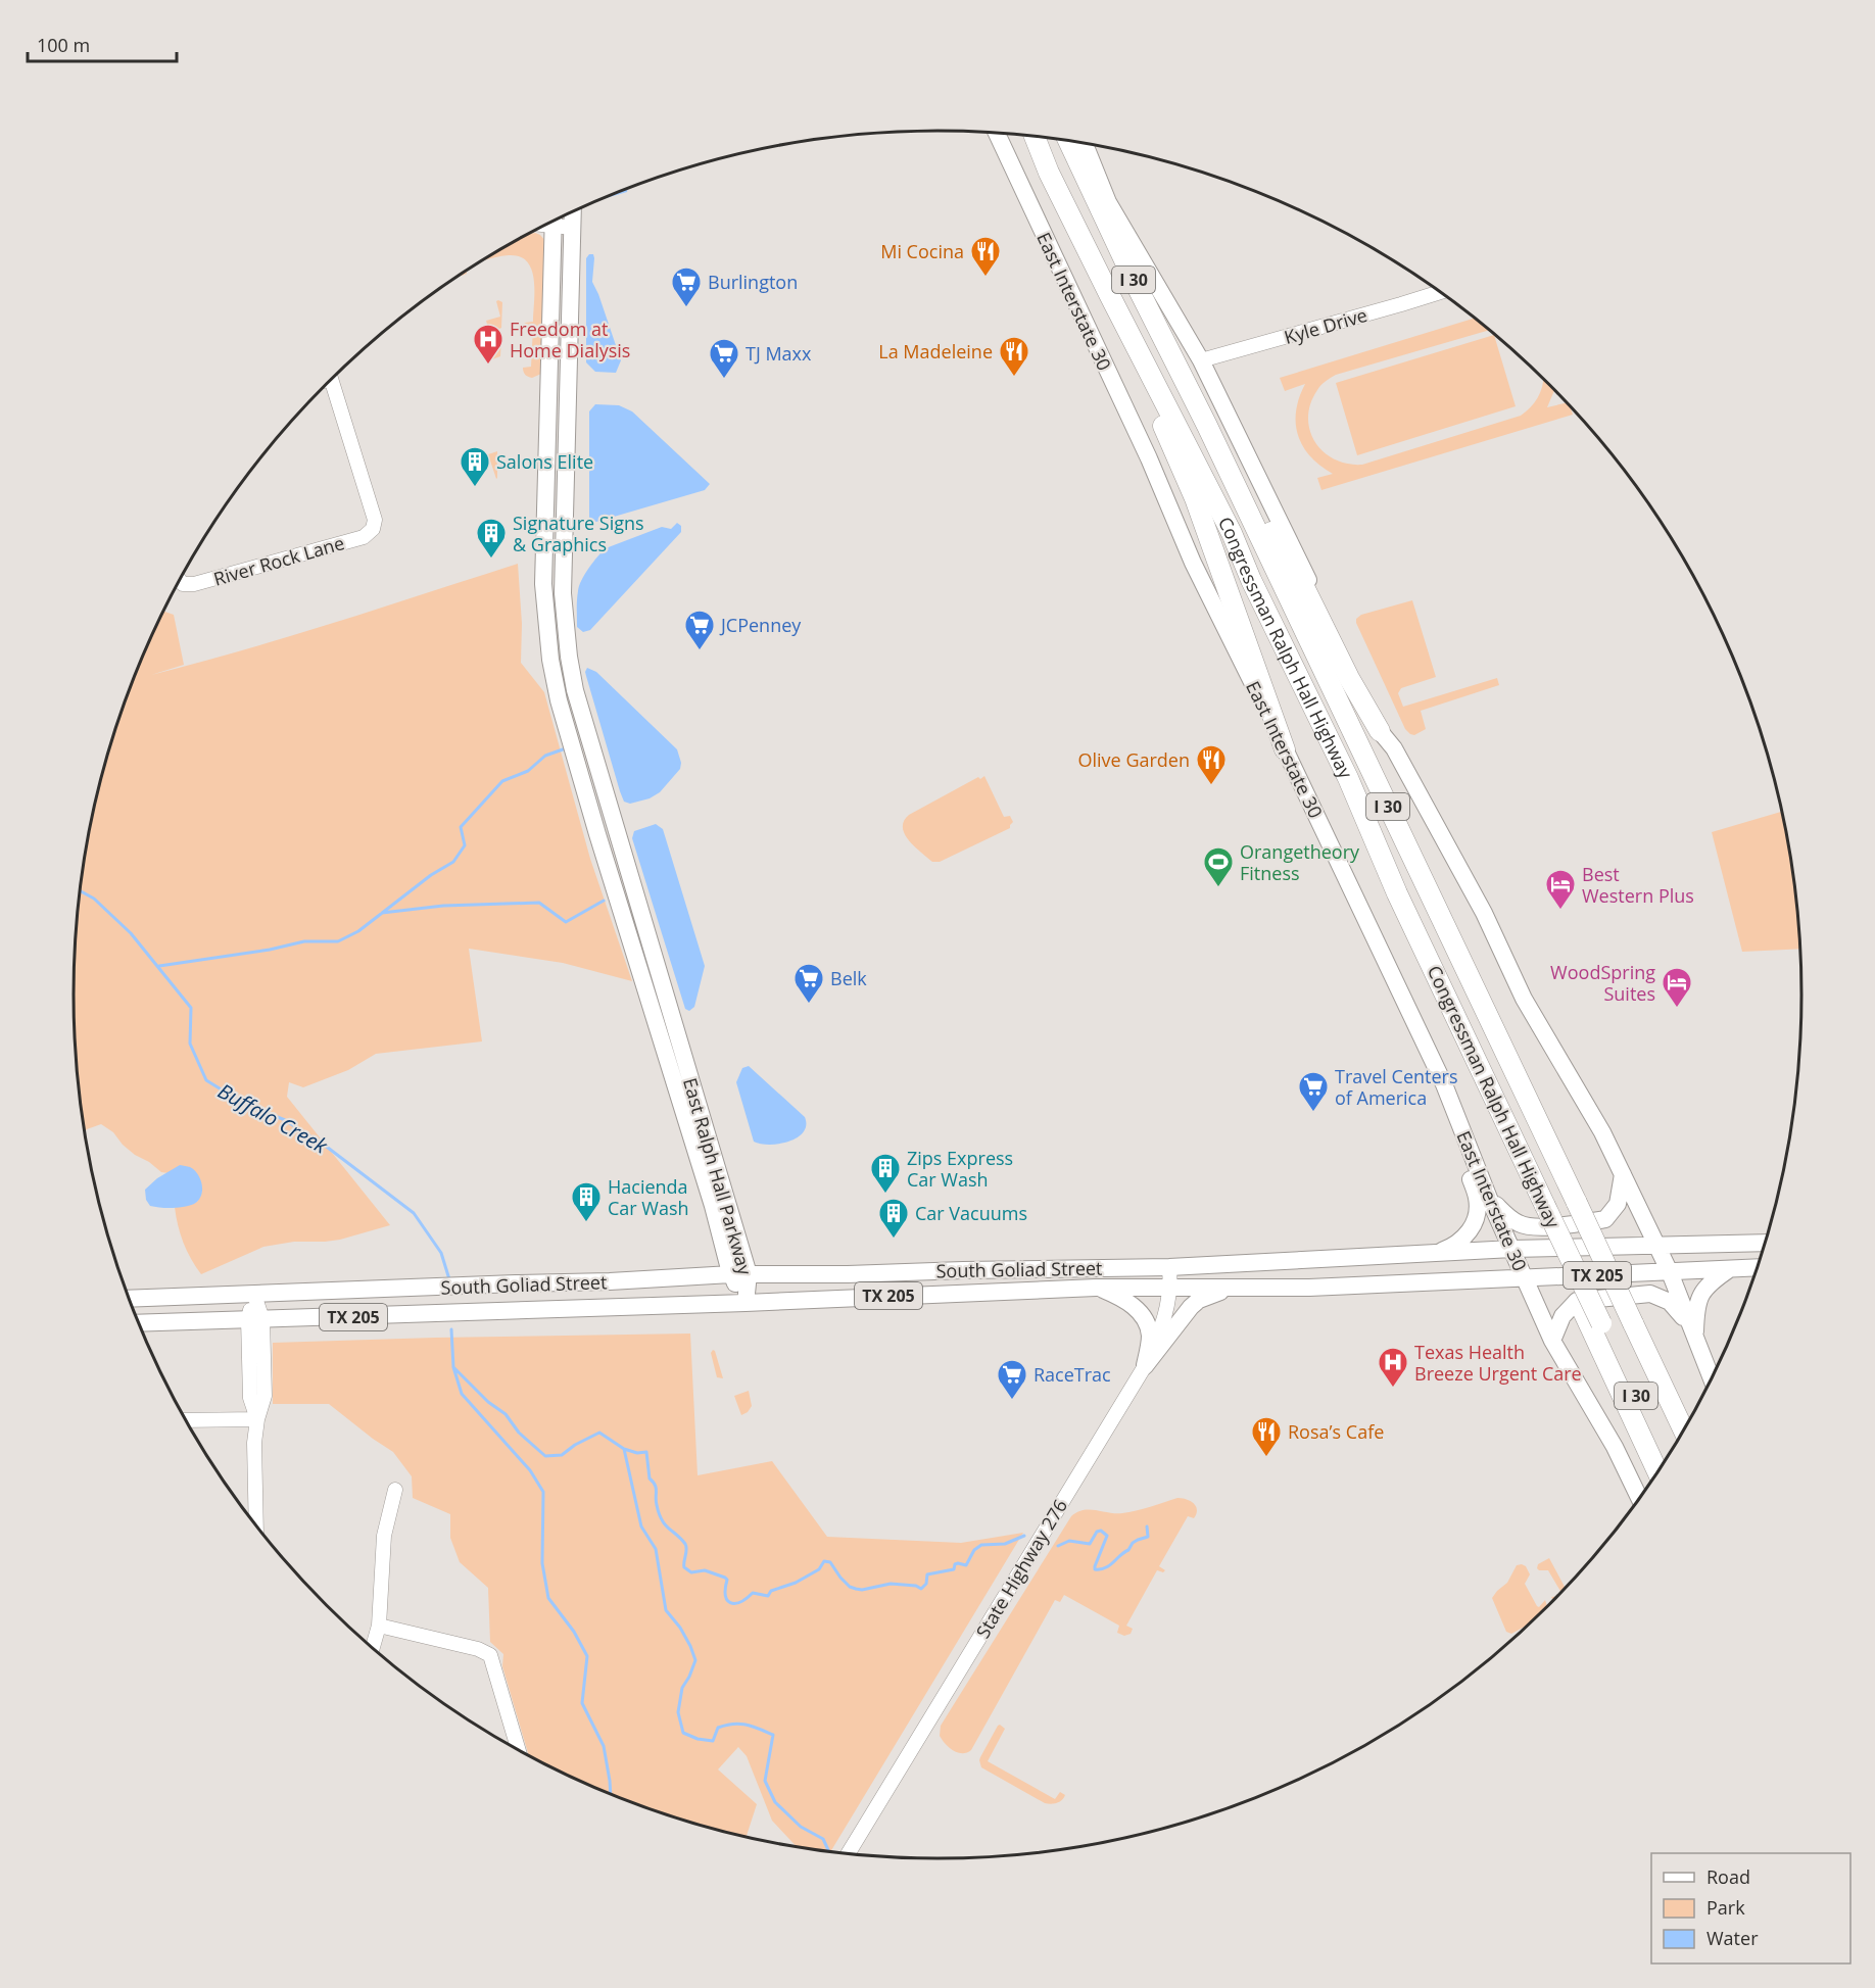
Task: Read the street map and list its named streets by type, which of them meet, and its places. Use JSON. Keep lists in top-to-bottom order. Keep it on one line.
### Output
{"streets":{"highway":["I 30","Congressman Ralph Hall Highway"],"main road":["East Interstate 30","East Ralph Hall Parkway","South Goliad Street","TX 205"],"street":["Kyle Drive","River Rock Lane","State Highway 276"]},"crossings":[["East Interstate 30","South Goliad Street"],["East Ralph Hall Parkway","South Goliad Street"],["South Goliad Street","State Highway 276"]],"water":["Buffalo Creek"],"places":{"restaurant":["Mi Cocina","La Madeleine","Olive Garden","Rosa’s Cafe"],"supermarket":["Burlington","TJ Maxx","JCPenney","Belk","Travel Centers of America","RaceTrac"],"hospital":["Freedom at Home Dialysis","Texas Health Breeze Urgent Care"],"building":["Salons Elite","Signature Signs & Graphics","Zips Express Car Wash","Hacienda Car Wash","Car Vacuums"],"sports":["Orangetheory Fitness"],"hotel":["Best Western Plus","WoodSpring Suites"]},"legend":["Road","Park","Water"],"scale_bar":"100 m"}
